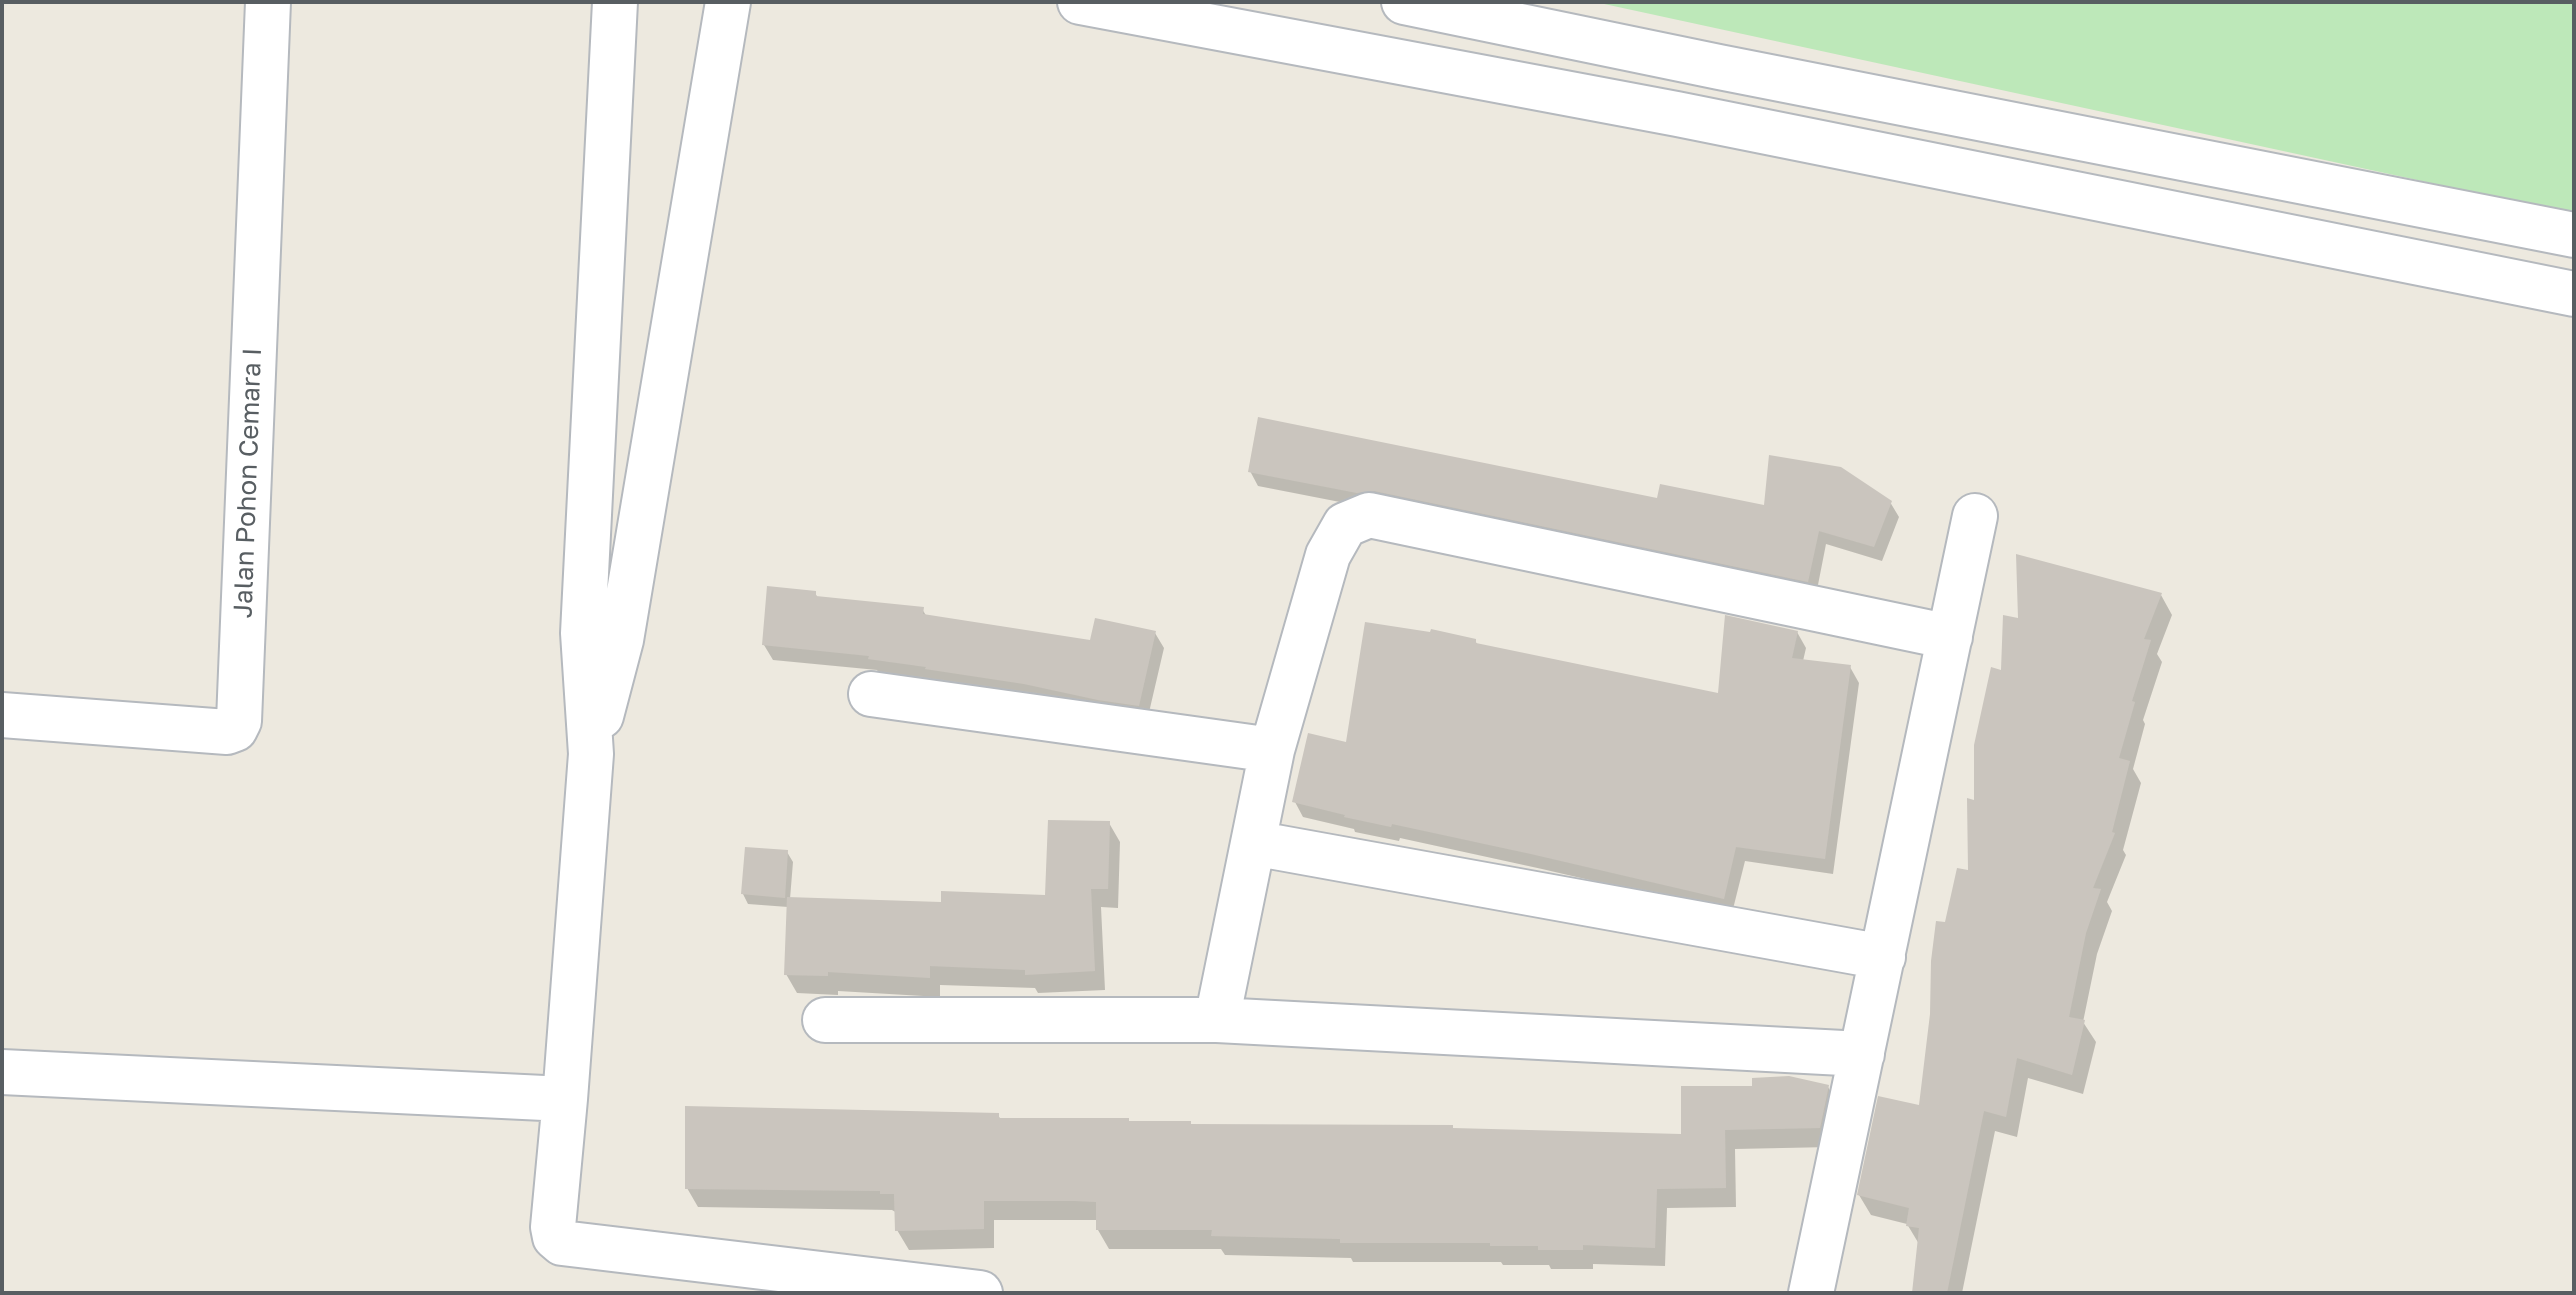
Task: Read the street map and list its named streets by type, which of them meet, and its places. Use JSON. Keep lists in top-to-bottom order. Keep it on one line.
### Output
{"streets":{"street":["Jalan Pohon Cemara I"]}}
